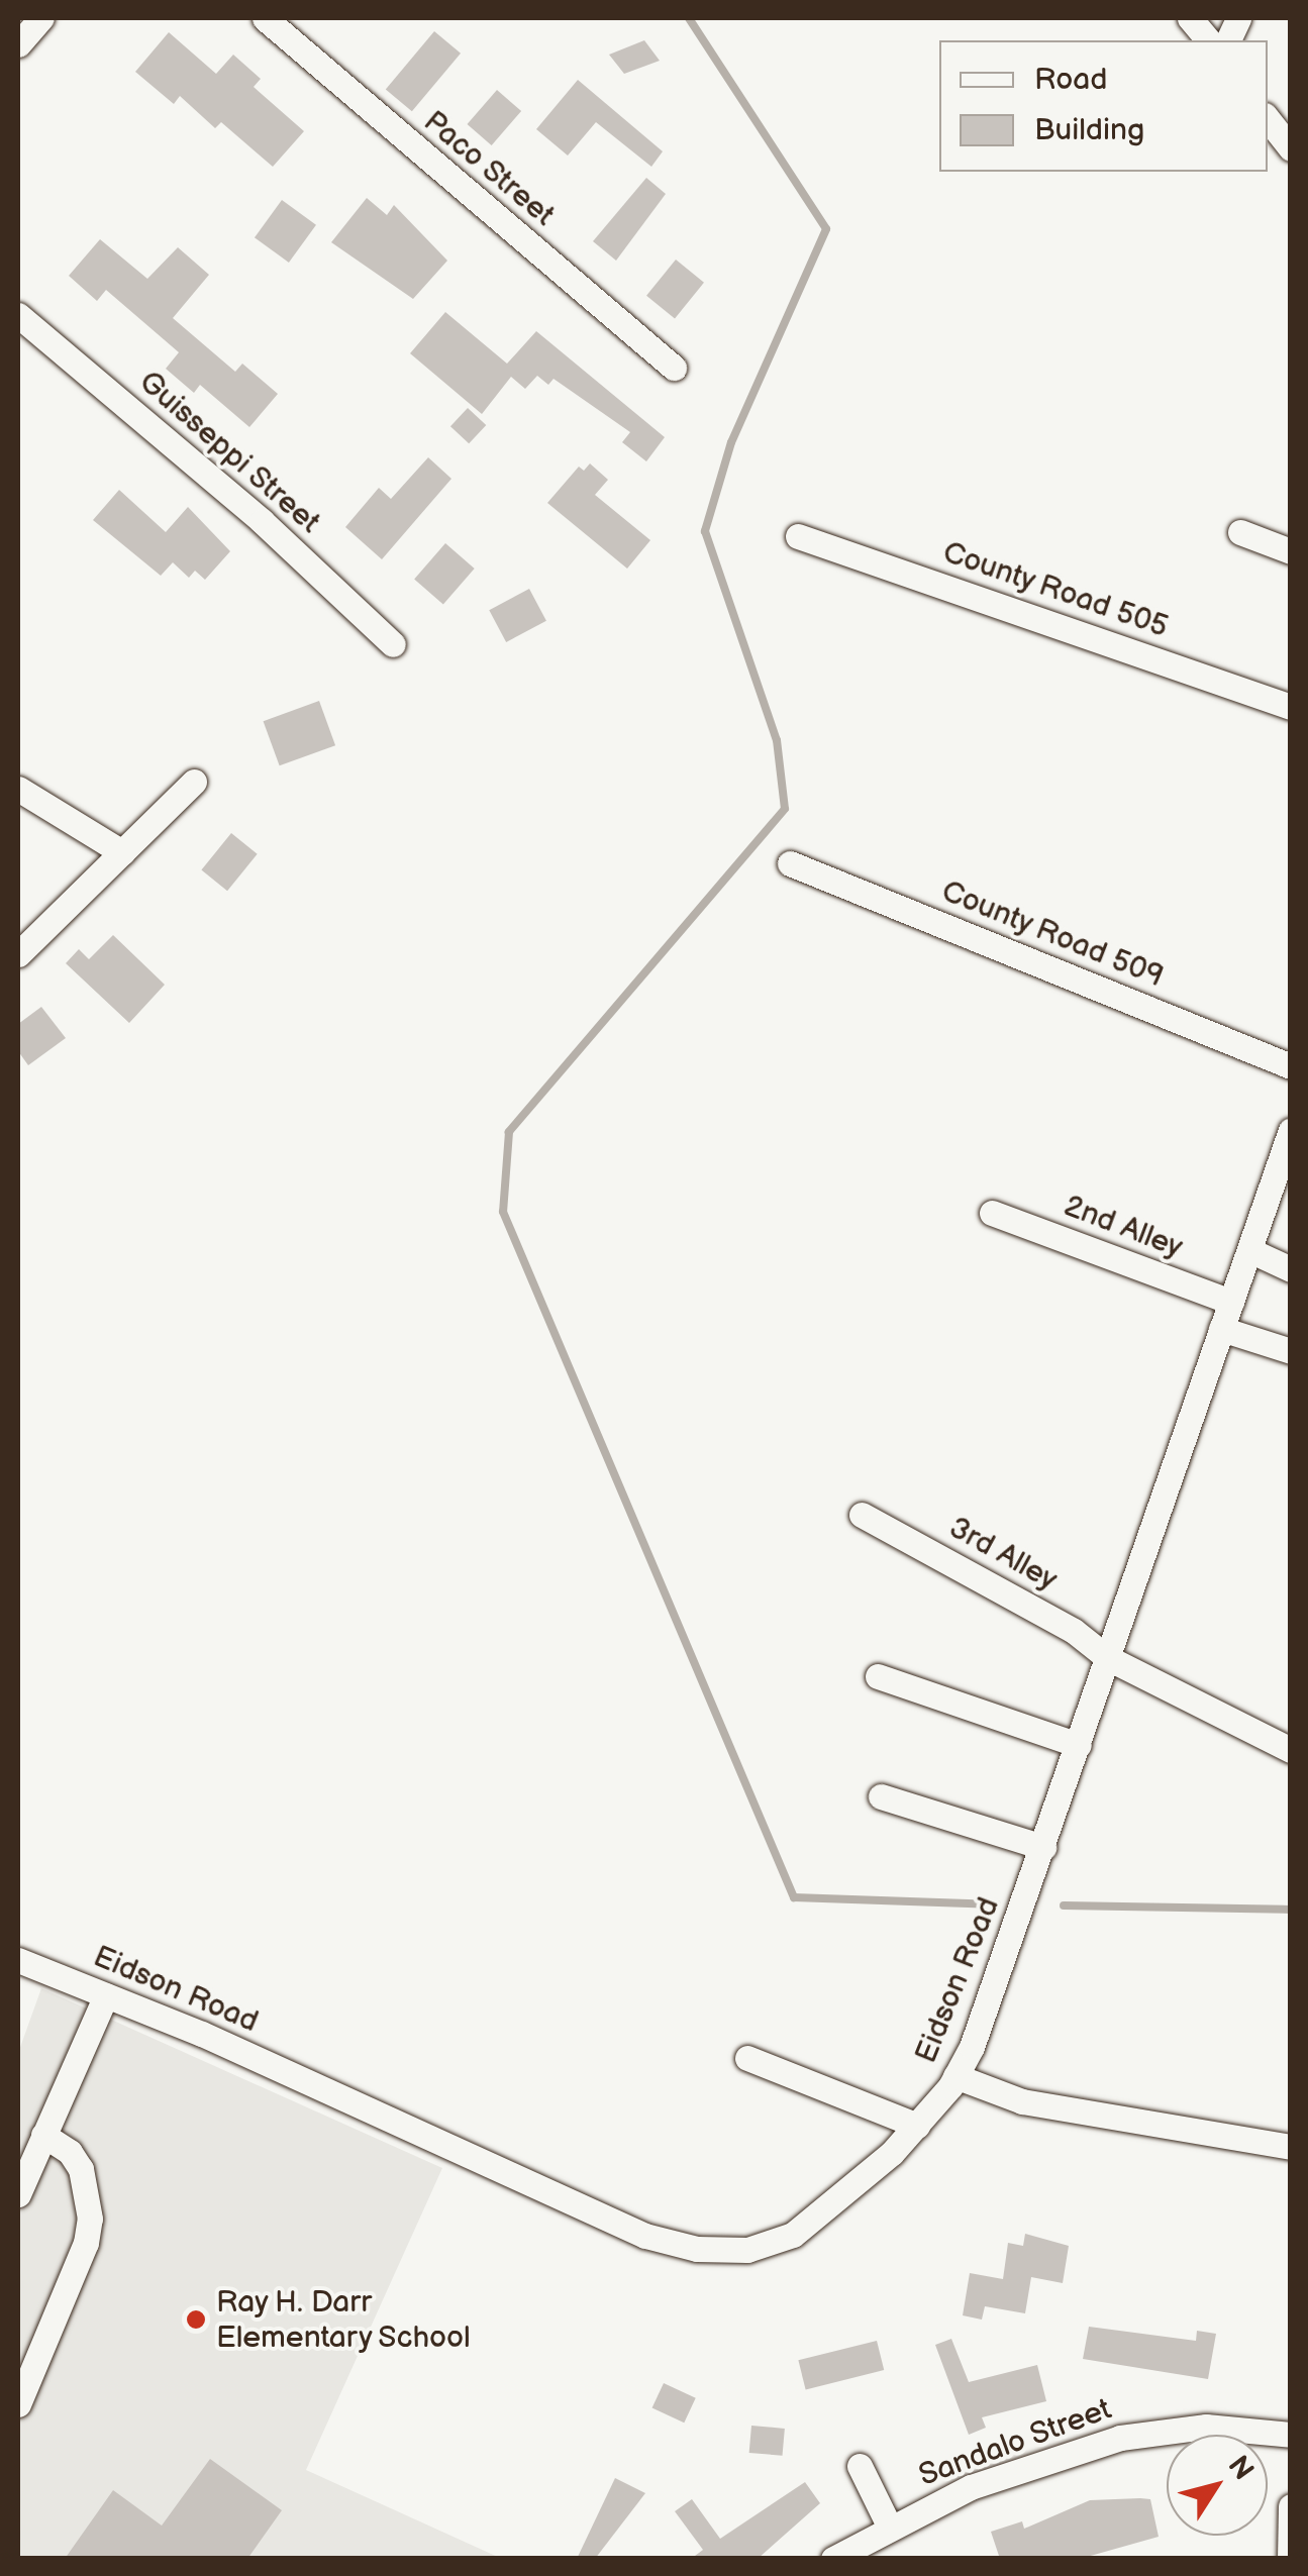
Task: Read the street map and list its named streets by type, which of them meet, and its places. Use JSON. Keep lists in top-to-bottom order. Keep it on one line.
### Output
{"streets":{"street":["Paco Street","Guisseppi Street","County Road 505","County Road 509","2nd Alley","3rd Alley","Eidson Road","Sandalo Street"]},"crossings":[["2nd Alley","Eidson Road"],["3rd Alley","Eidson Road"]],"places":["Ray H. Darr Elementary School"],"legend":["Road","Building"],"north":"top right"}
